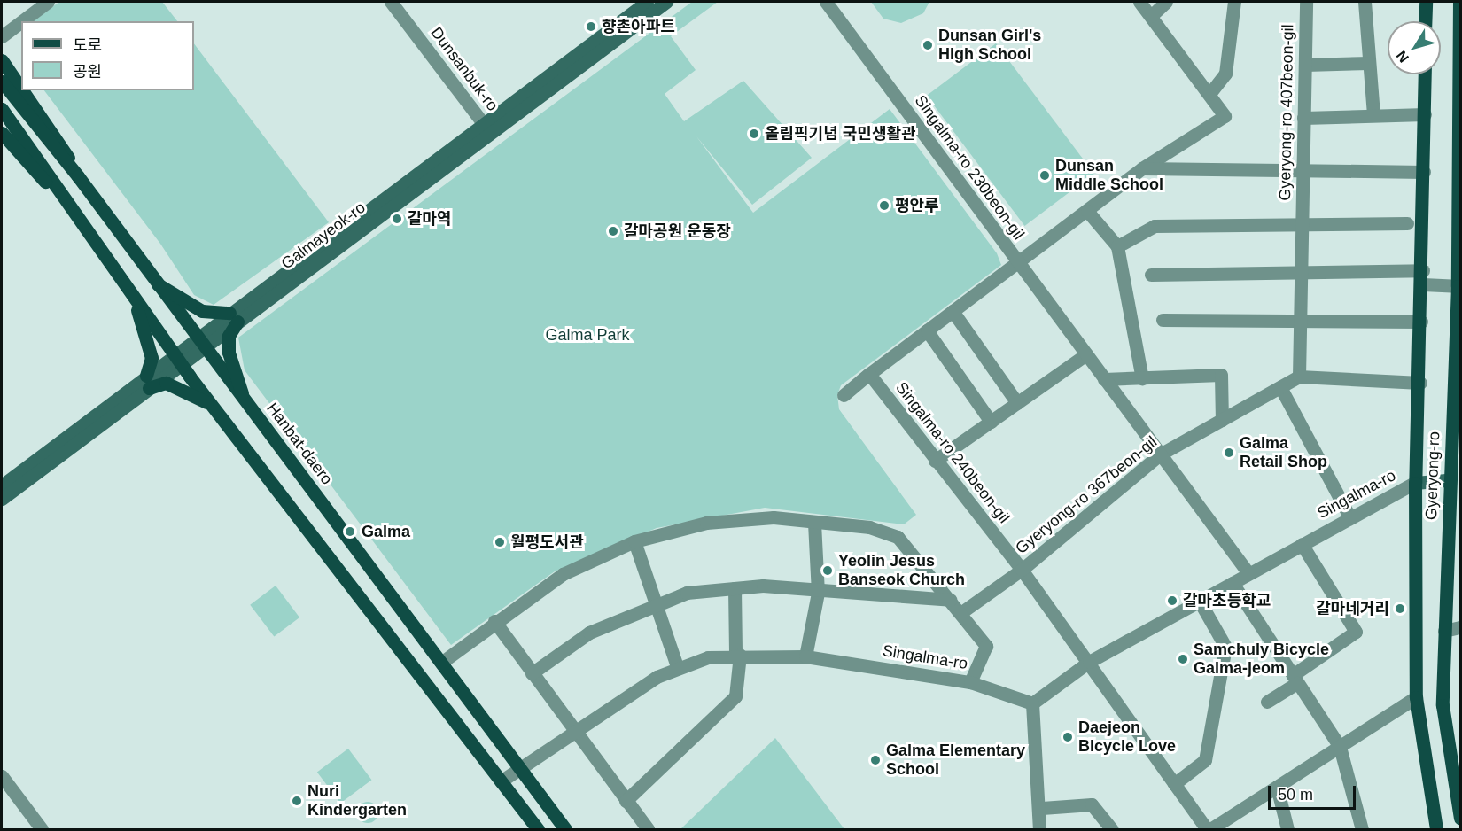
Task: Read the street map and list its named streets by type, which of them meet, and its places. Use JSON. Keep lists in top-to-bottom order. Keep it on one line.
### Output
{"streets":{"main road":["Galmayeok-ro","Hanbat-daero","Gyeryong-ro","Singalma-ro"],"street":["Dunsanbuk-ro","Gyeryong-ro 407beon-gil","Singalma-ro 230beon-gil","Singalma-ro 240beon-gil","Gyeryong-ro 367beon-gil"]},"crossings":[["Dunsanbuk-ro","Galmayeok-ro"],["Gyeryong-ro 407beon-gil","Gyeryong-ro 367beon-gil"],["Singalma-ro 230beon-gil","Singalma-ro"],["Singalma-ro 230beon-gil","Gyeryong-ro 367beon-gil"],["Galmayeok-ro","Hanbat-daero"],["Hanbat-daero","Singalma-ro"],["Singalma-ro 240beon-gil","Singalma-ro"],["Singalma-ro 240beon-gil","Gyeryong-ro 367beon-gil"],["Gyeryong-ro","Singalma-ro"]],"parks":["Galma Park"],"places":["향촌아파트","Dunsan Girl's High School","올림픽기념 국민생활관","Dunsan Middle School","평안루","갈마역","갈마공원 운동장","Galma Retail Shop","Galma","월평도서관","Yeolin Jesus Banseok Church","갈마초등학교","갈마네거리","Samchuly Bicycle Galma-jeom","Daejeon Bicycle Love","Galma Elementary School","Nuri Kindergarten"],"legend":["도로","공원"],"scale_bar":"50 m","north":"bottom left"}
